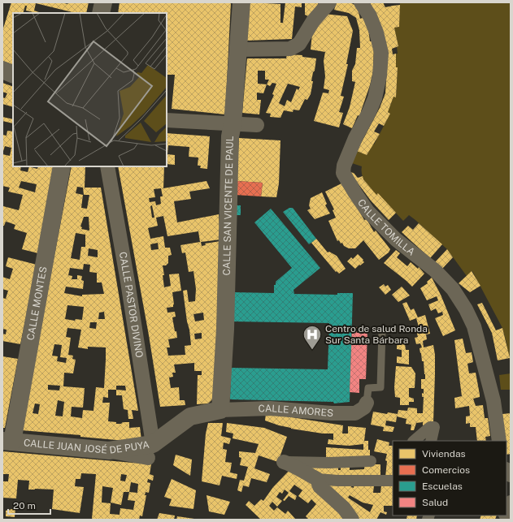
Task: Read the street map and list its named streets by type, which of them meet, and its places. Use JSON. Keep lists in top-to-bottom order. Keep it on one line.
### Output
{"streets":{"street":["CALLE SAN VICENTE DE PAUL","CALLE TOMILLA","CALLE MONTES","CALLE PASTOR DIVINO","CALLE AMORES","CALLE JUAN JOSÉ DE PUYA"]},"crossings":[["CALLE SAN VICENTE DE PAUL","CALLE AMORES"],["CALLE SAN VICENTE DE PAUL","CALLE JUAN JOSÉ DE PUYA"],["CALLE MONTES","CALLE JUAN JOSÉ DE PUYA"],["CALLE PASTOR DIVINO","CALLE JUAN JOSÉ DE PUYA"],["CALLE AMORES","CALLE JUAN JOSÉ DE PUYA"]],"places":{"hospital":["Centro de salud Ronda Sur Santa Bárbara"]},"legend":["Viviendas","Comercios","Escuelas","Salud"],"scale_bar":"20 m"}
